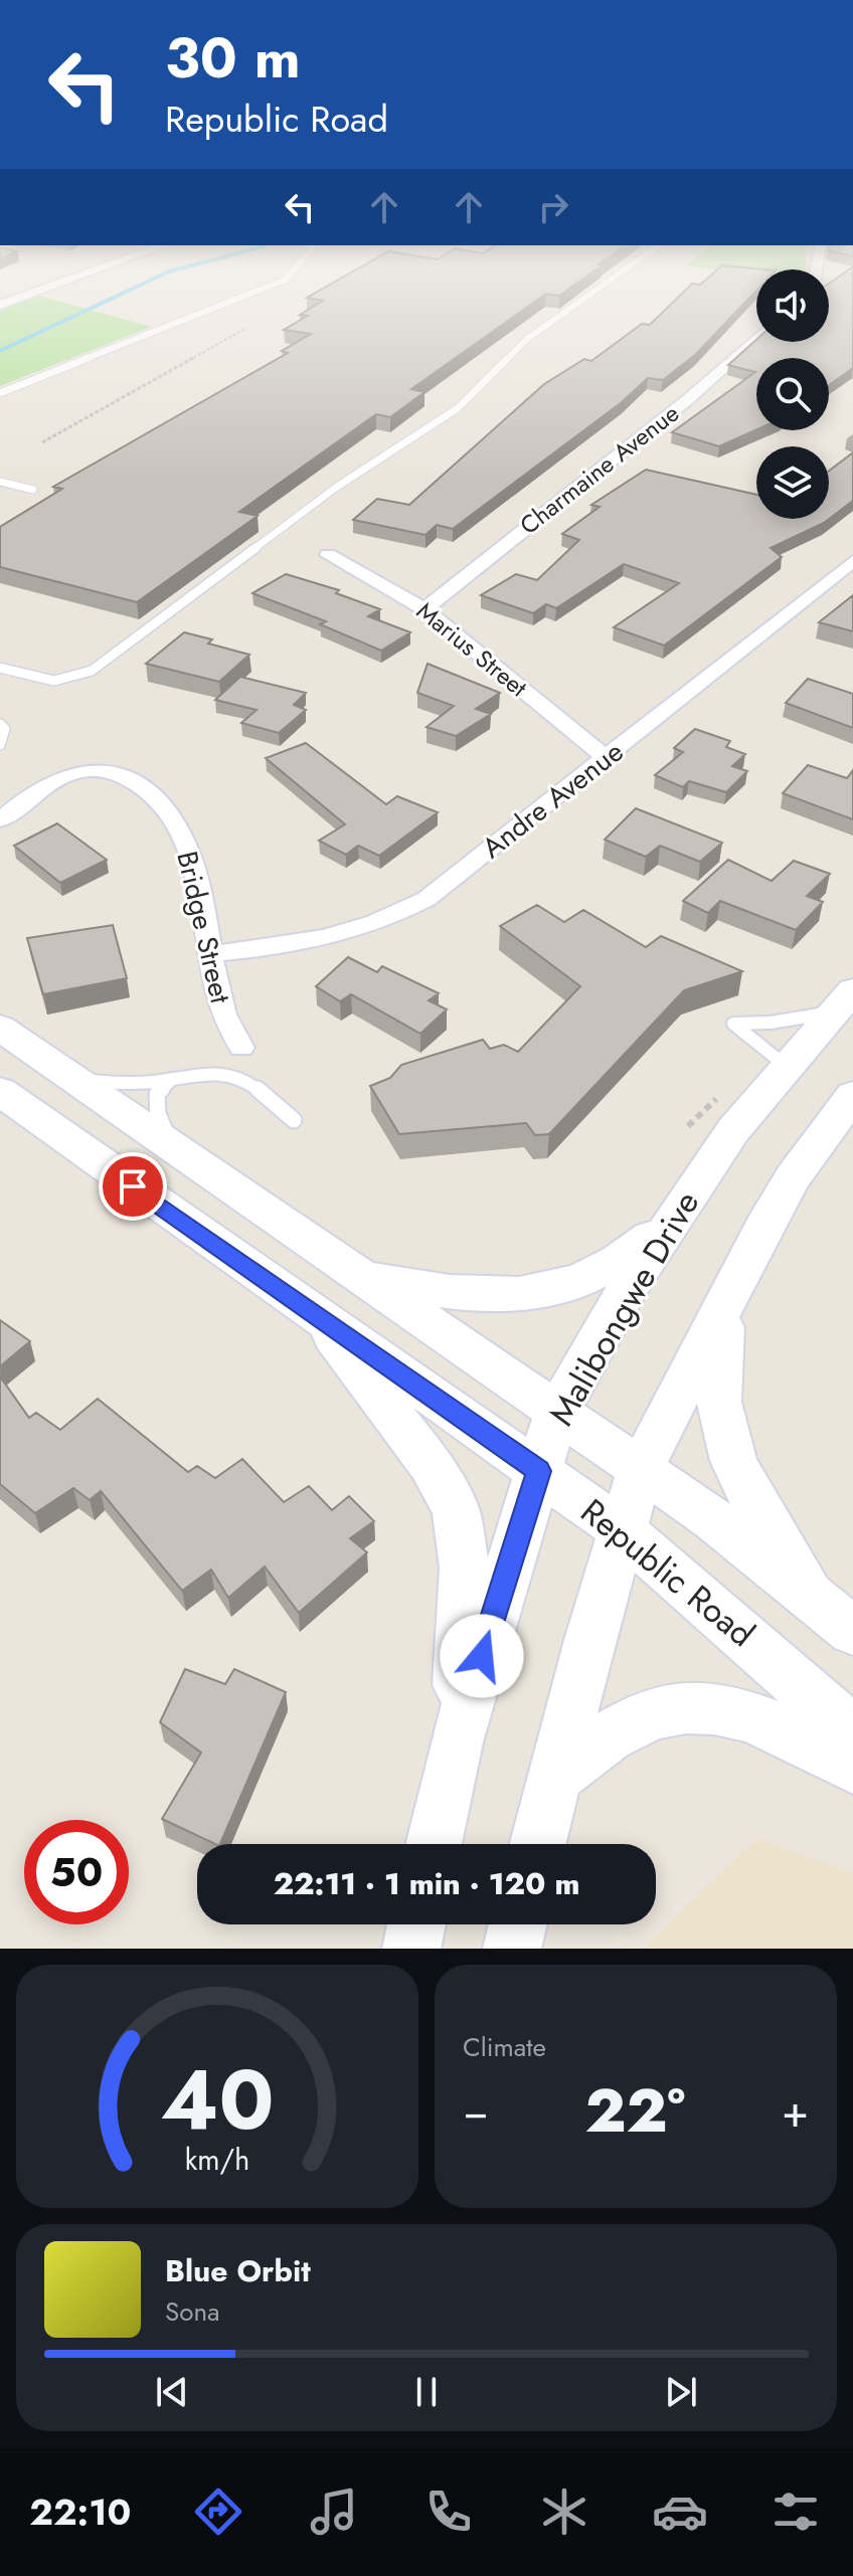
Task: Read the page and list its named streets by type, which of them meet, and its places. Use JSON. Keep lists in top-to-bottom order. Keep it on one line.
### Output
{"streets":{"main road":["Malibongwe Drive","Republic Road"],"street":["Charmaine Avenue","Marius Street","Andre Avenue","Bridge Street"]},"crossings":[["Charmaine Avenue","Marius Street"],["Marius Street","Andre Avenue"],["Andre Avenue","Bridge Street"],["Malibongwe Drive","Republic Road"]],"page":{"turn":["30 m","Republic Road"],"limit":"50","trip":"22:11 · 1 min · 120 m","tile":"Climate","heat":["−","22°","+"],"song":["Blue Orbit","Sona"],"tabs":"22:10","gauge":["40","km/h"]}}
